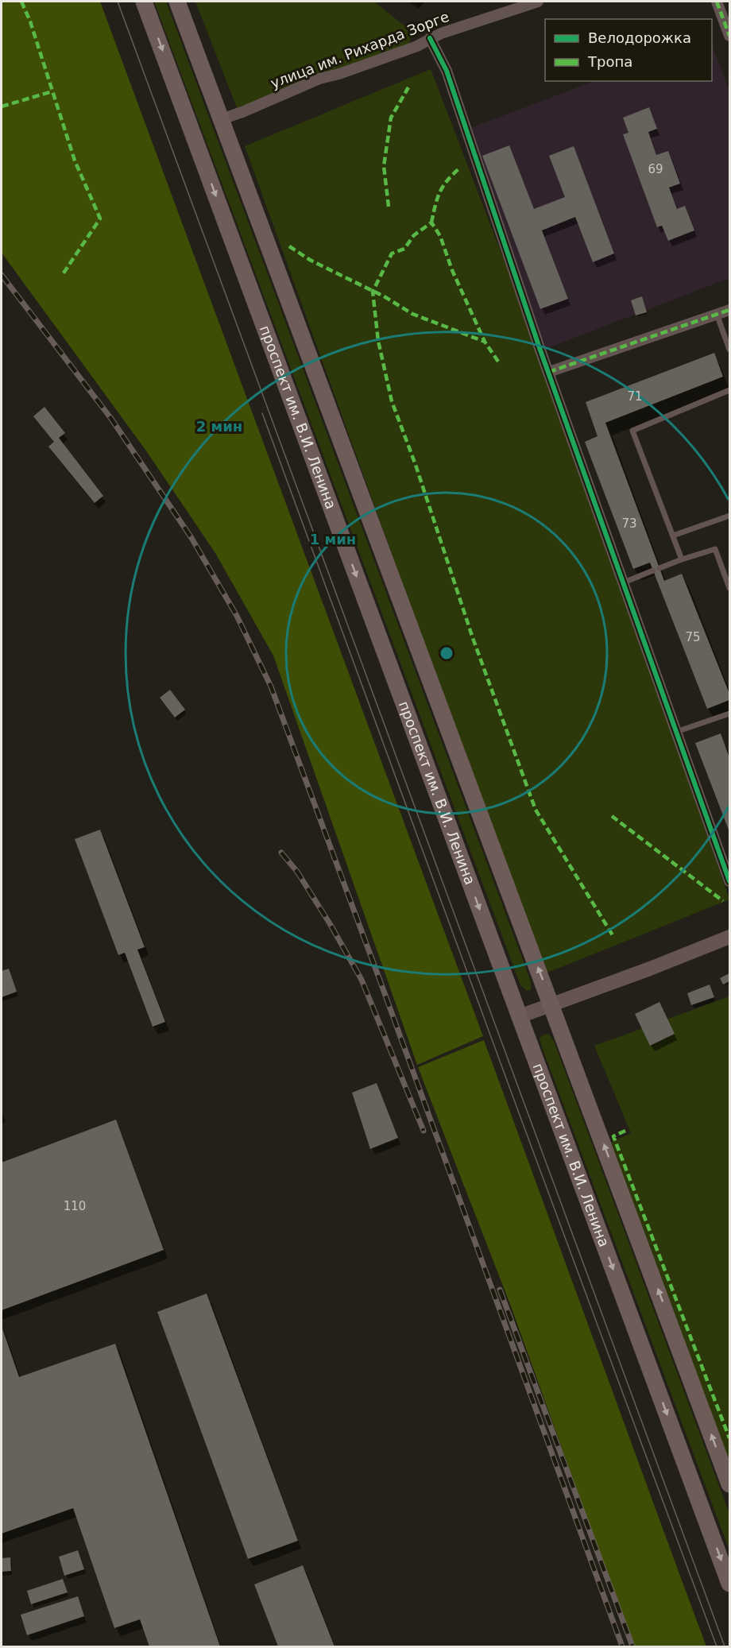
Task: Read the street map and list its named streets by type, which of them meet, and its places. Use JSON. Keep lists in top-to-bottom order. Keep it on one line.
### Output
{"streets":{"main road":["проспект им. В.И. Ленина"],"street":["улица им. Рихарда Зорге"]},"house_numbers":["69","71","73","75","110"],"legend":["Велодорожка","Тропа"],"rings":["2 мин","1 мин"]}
